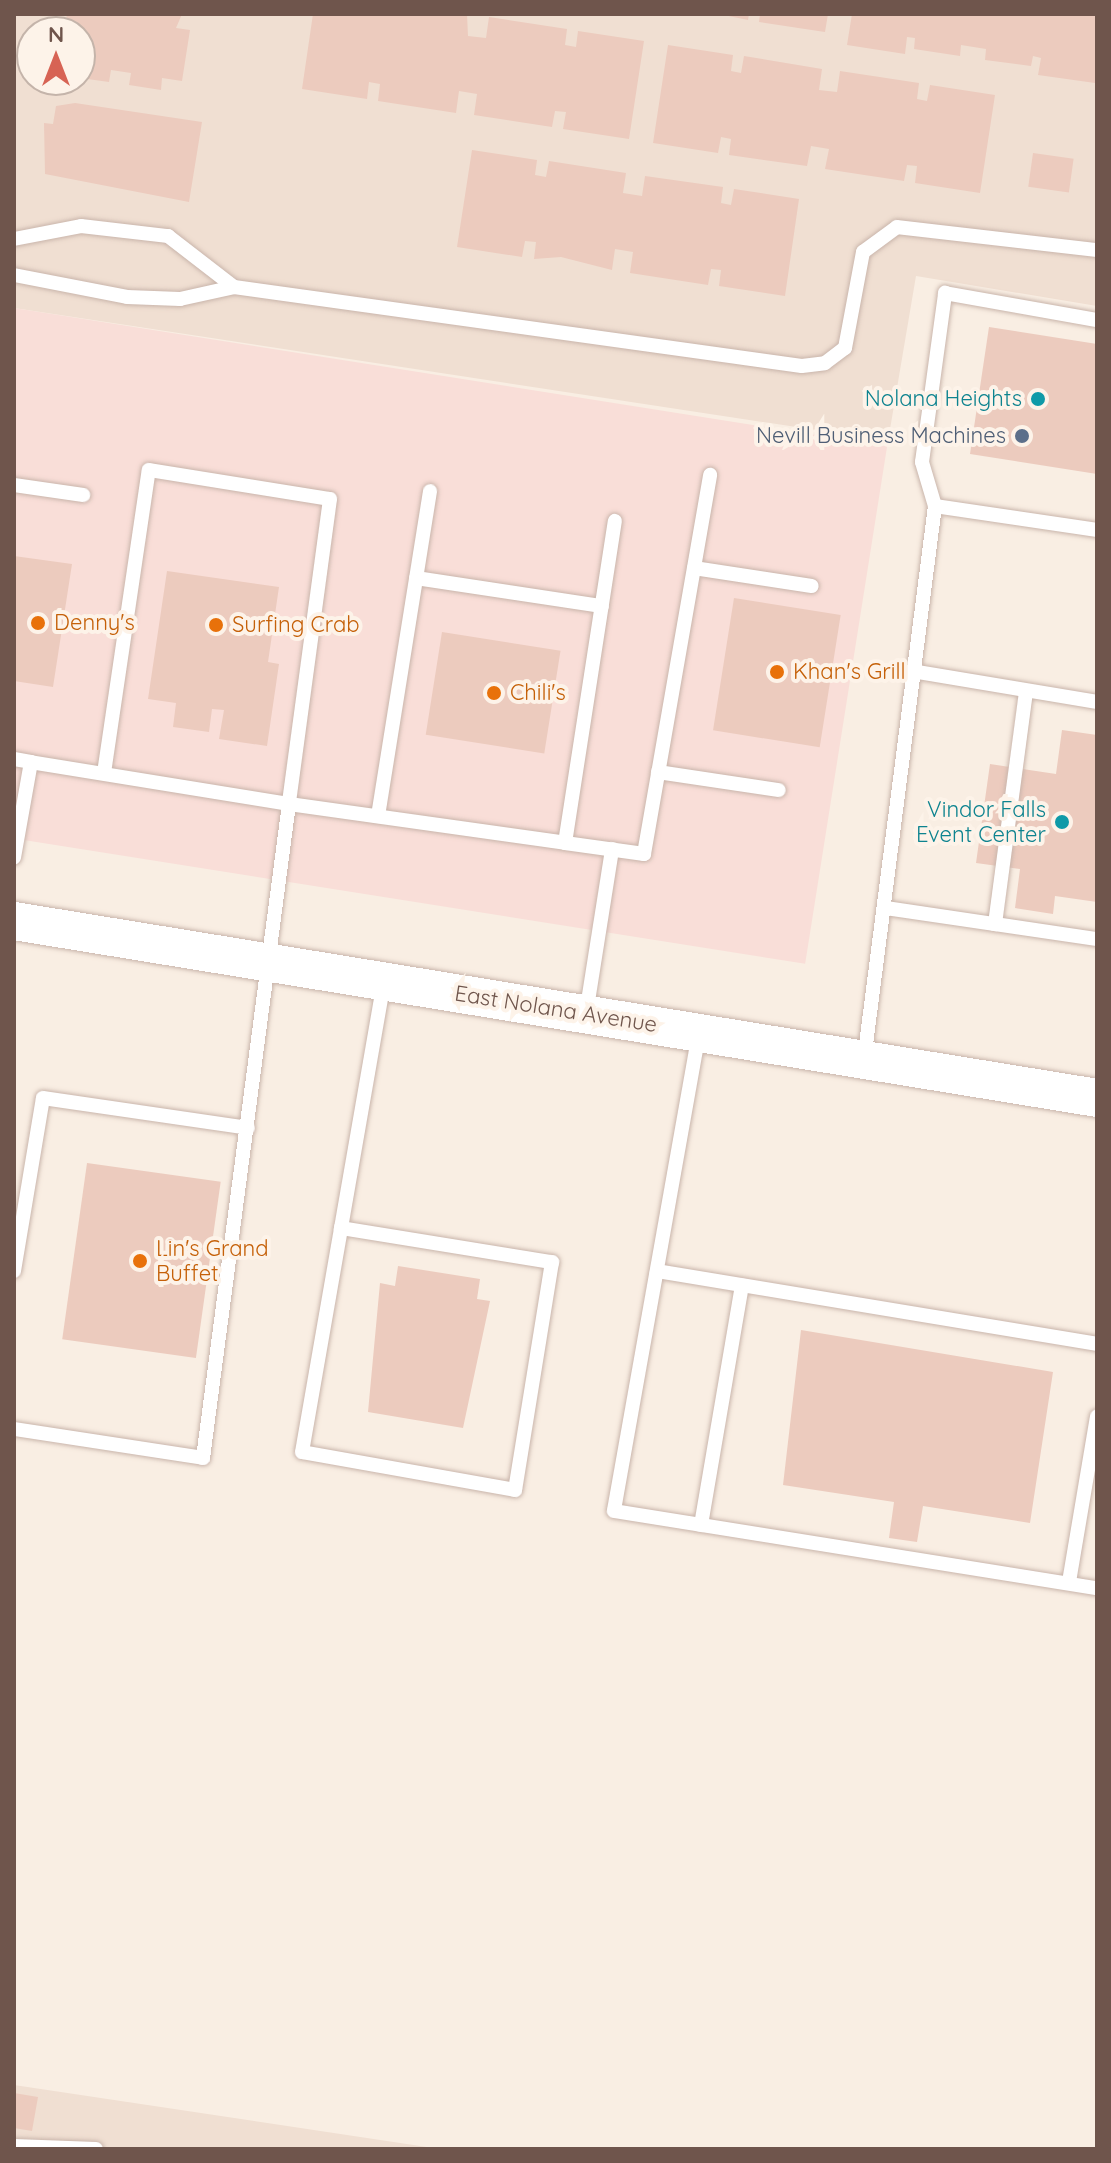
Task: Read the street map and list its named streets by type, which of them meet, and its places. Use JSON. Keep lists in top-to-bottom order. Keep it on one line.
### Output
{"streets":{"main road":["East Nolana Avenue"]},"places":["Nolana Heights","Nevill Business Machines","Denny's","Surfing Crab","Khan's Grill","Chili's","Vindor Falls Event Center","Lin's Grand Buffet"],"north":"top"}
